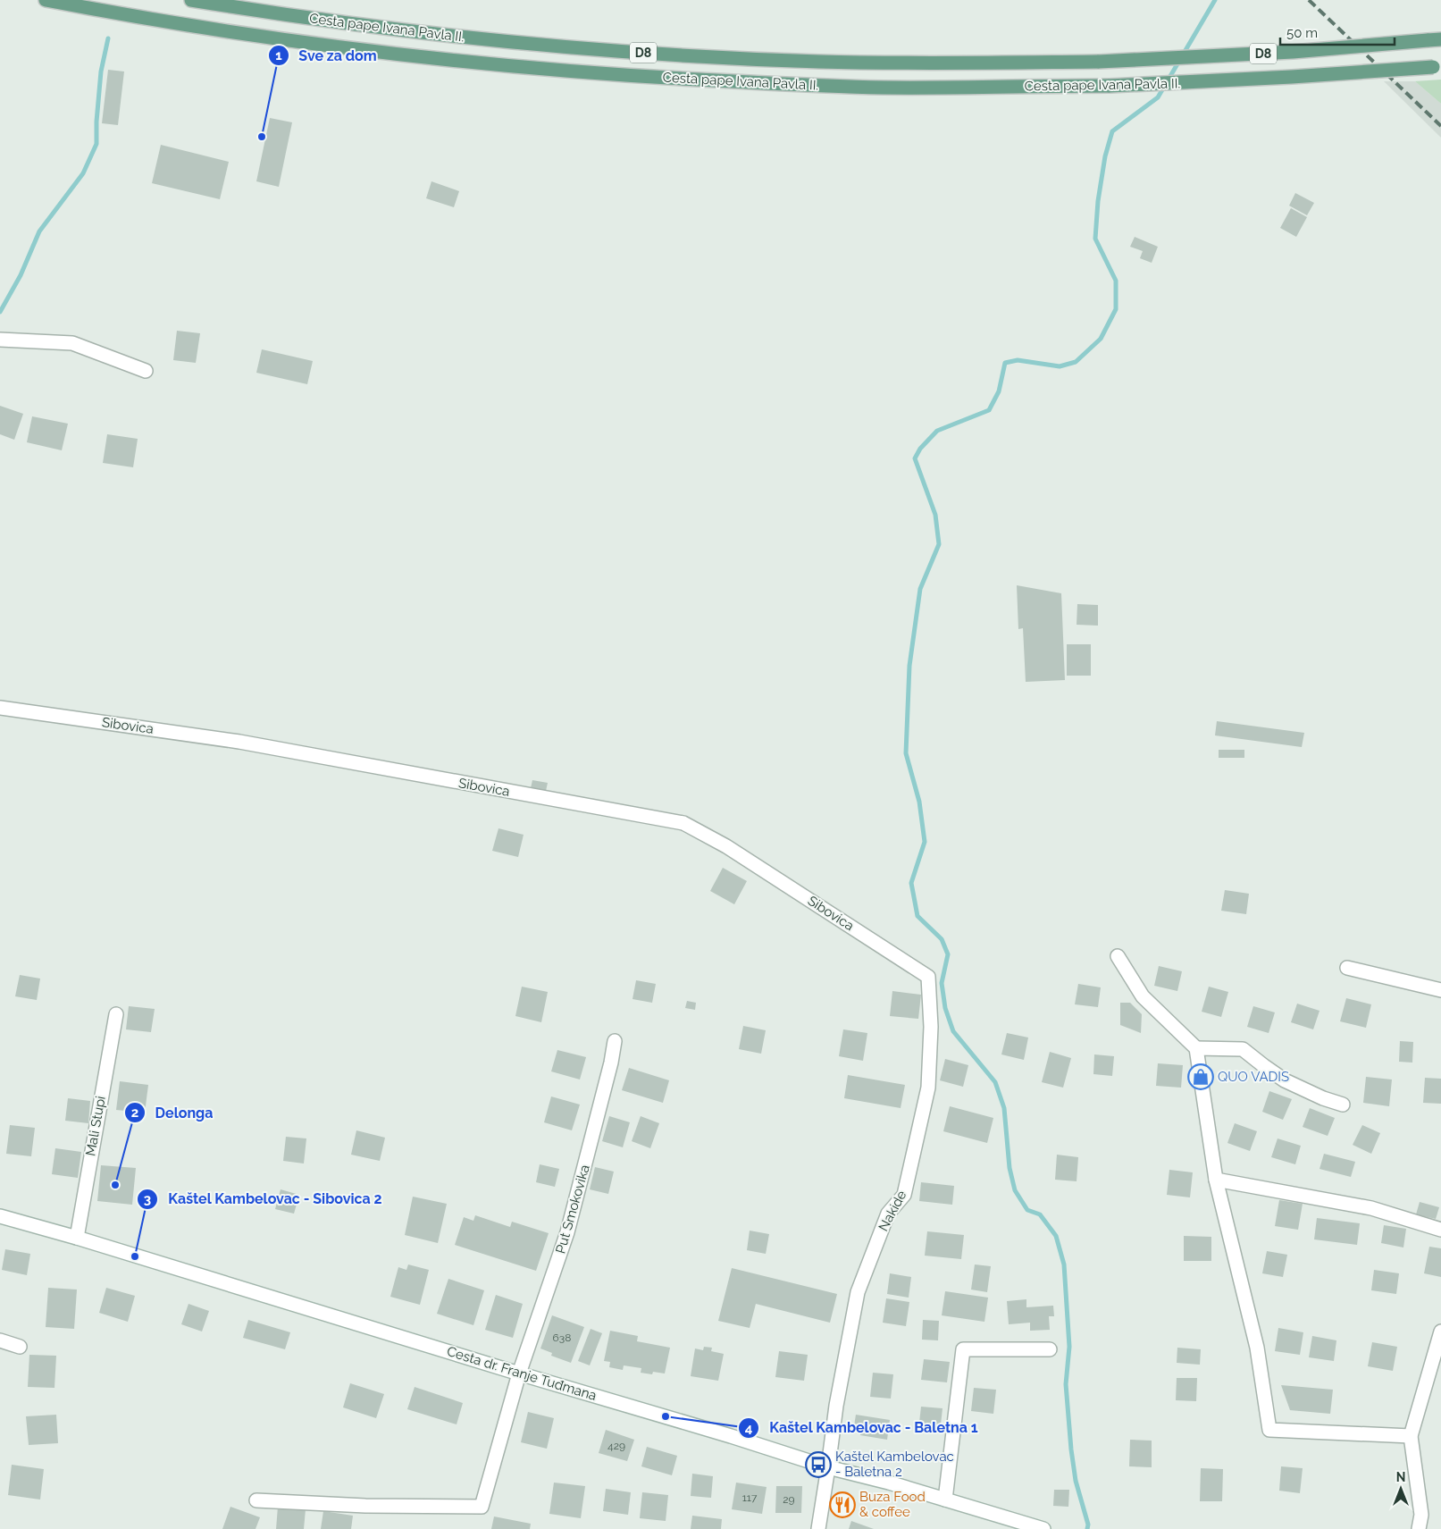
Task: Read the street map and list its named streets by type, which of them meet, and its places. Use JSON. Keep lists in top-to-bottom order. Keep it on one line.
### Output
{"streets":{"main road":["Cesta pape Ivana Pavla II.","D8"],"street":["Sibovica","Mali Stupi","Put Smokovika","Nakide","Cesta dr. Franje Tuđmana"]},"crossings":[["Sibovica","Nakide"],["Mali Stupi","Cesta dr. Franje Tuđmana"],["Put Smokovika","Cesta dr. Franje Tuđmana"],["Nakide","Cesta dr. Franje Tuđmana"]],"places":{"other":["Sve za dom","Delonga","Kaštel Kambelovac - Sibovica 2","Kaštel Kambelovac - Baletna 1"],"shop":["QUO VADIS"],"bus stop":["Kaštel Kambelovac - Baletna 2"],"restaurant":["Buza Food & coffee"]},"house_numbers":["638","429","117","29"],"scale_bar":"50 m","north":"top"}
